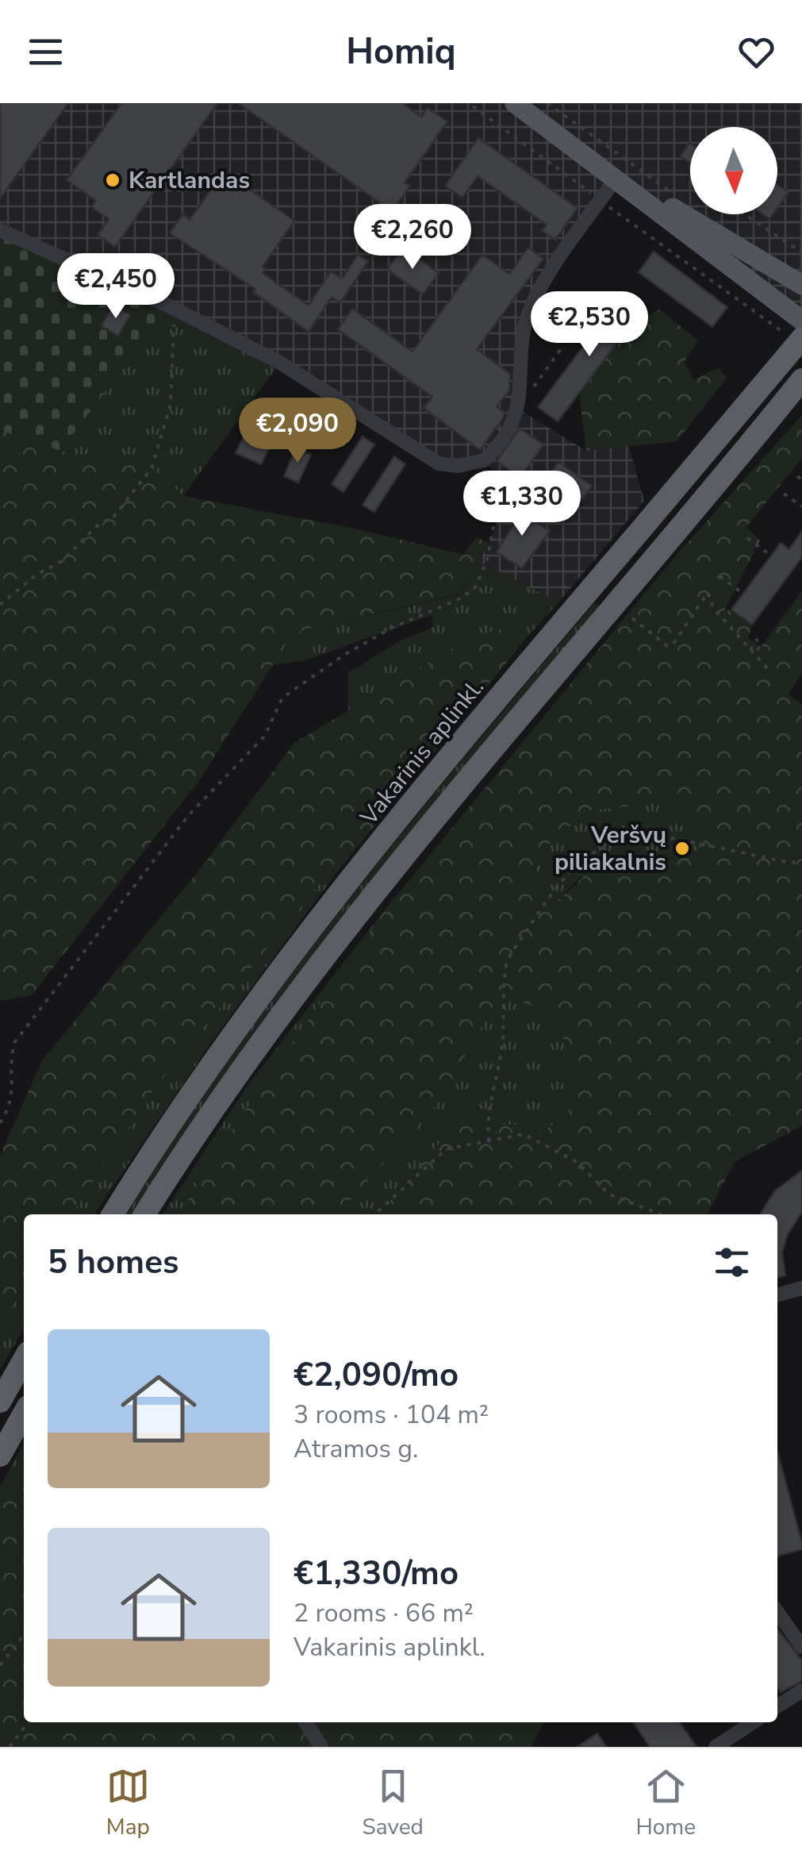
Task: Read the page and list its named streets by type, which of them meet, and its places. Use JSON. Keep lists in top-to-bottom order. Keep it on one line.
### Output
{"streets":{"highway":["Vakarinis aplinkl."]},"places":["Kartlandas","Veršvų piliakalnis"],"north":"bottom","page":{"header":"Homiq","price":["€2,260","€2,450","€2,530","€2,090","€1,330"],"heading":"5 homes","list":[{"name":"€2,090/mo","note":"3 rooms · 104 m² · Atramos g."},{"name":"€1,330/mo","note":"2 rooms · 66 m² · Vakarinis aplinkl."}],"tabs":["Map","Saved","Home"]}}
